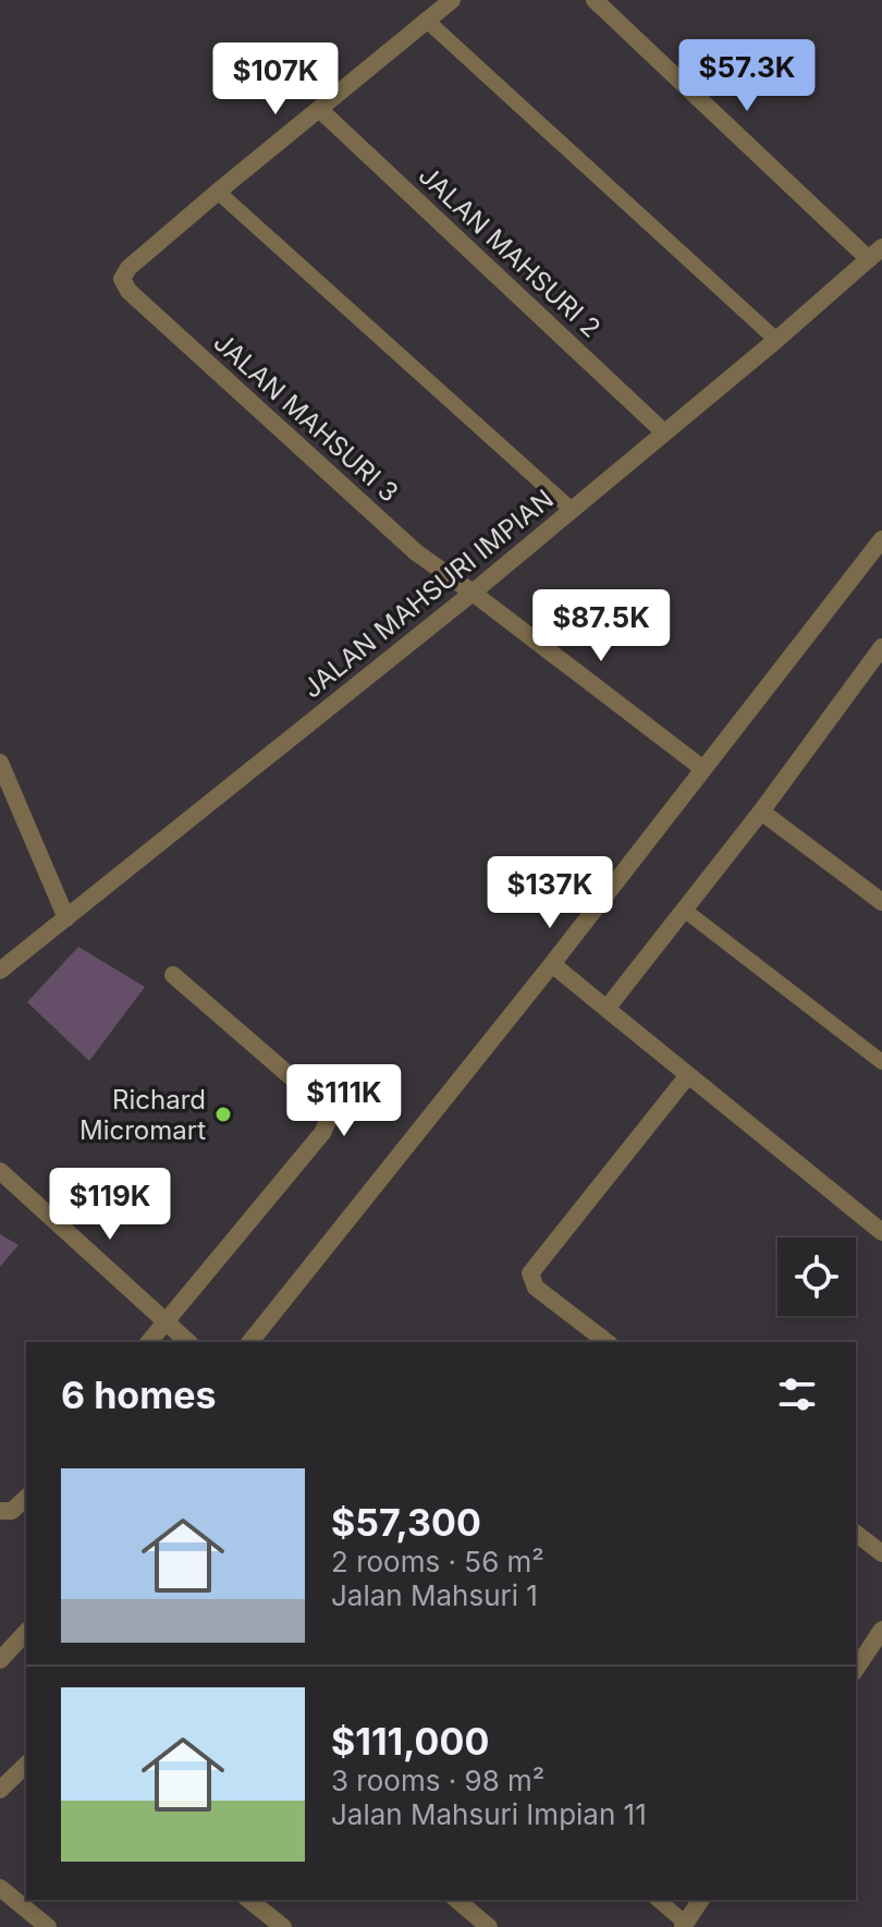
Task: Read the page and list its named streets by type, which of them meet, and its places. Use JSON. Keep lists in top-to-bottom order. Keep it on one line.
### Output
{"streets":{"street":["JALAN MAHSURI 2","JALAN MAHSURI 3","JALAN MAHSURI IMPIAN"]},"crossings":[["JALAN MAHSURI 2","JALAN MAHSURI IMPIAN"],["JALAN MAHSURI 3","JALAN MAHSURI IMPIAN"]],"places":["Richard Micromart"],"page":{"price":["$57.3K","$107K","$87.5K","$137K","$111K","$119K"],"heading":"6 homes","list":[{"name":"$57,300","note":"2 rooms · 56 m² · Jalan Mahsuri 1"},{"name":"$111,000","note":"3 rooms · 98 m² · Jalan Mahsuri Impian 11"}]}}
